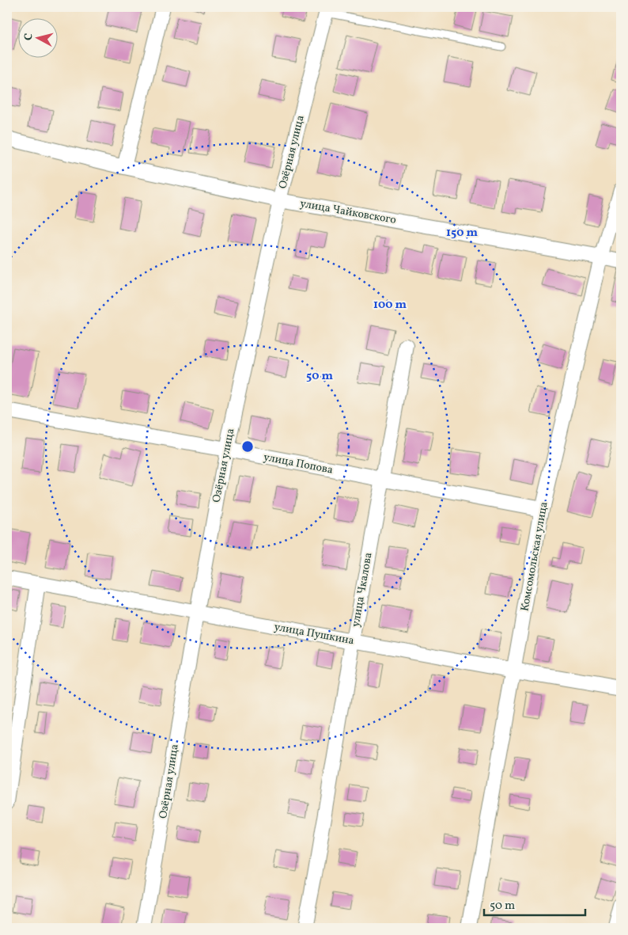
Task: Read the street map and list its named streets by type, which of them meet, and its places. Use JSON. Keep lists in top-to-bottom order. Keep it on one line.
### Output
{"streets":{"street":["Озёрная улица","улица Чайковского","улица Попова","Комсомольская улица","улица Чкалова","улица Пушкина"]},"crossings":[["Озёрная улица","улица Чайковского"],["Озёрная улица","улица Попова"],["Озёрная улица","улица Пушкина"],["улица Чайковского","Комсомольская улица"],["улица Попова","Комсомольская улица"],["улица Попова","улица Чкалова"],["Комсомольская улица","улица Пушкина"],["улица Чкалова","улица Пушкина"]],"scale_bar":"50 m","north":"left","rings":["150 m","100 m","50 m"]}
